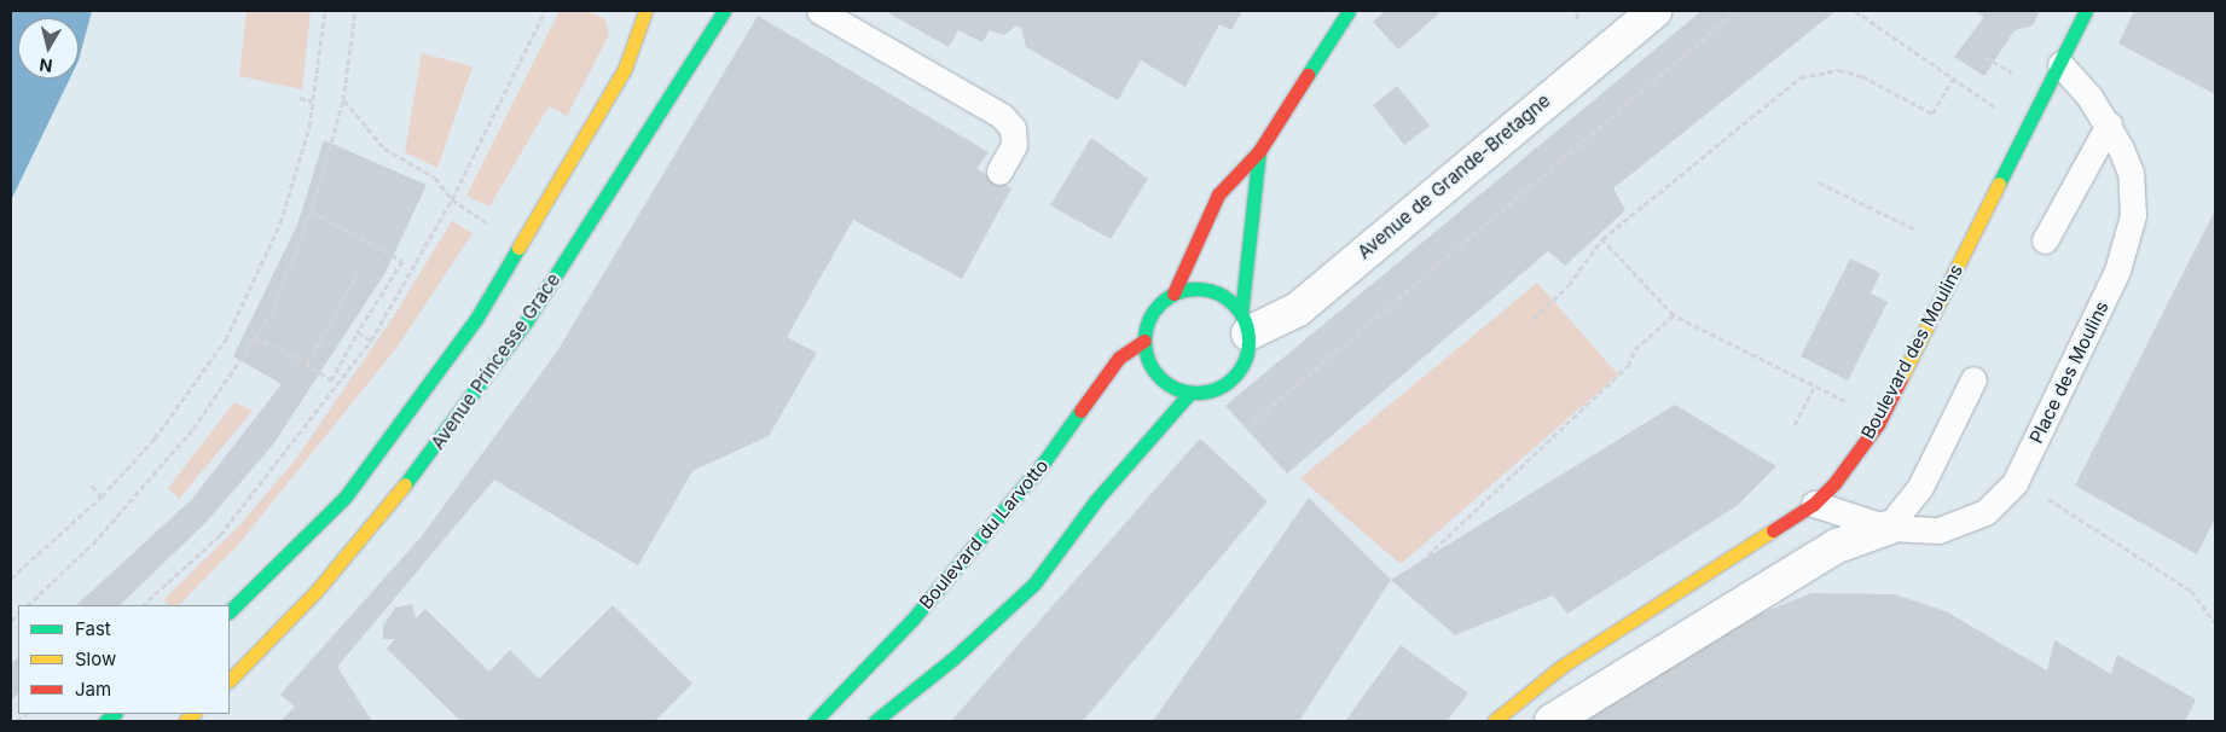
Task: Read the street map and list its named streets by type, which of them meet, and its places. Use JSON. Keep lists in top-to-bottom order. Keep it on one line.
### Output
{"streets":{"street":["Avenue de Grande-Bretagne","Boulevard des Moulins","Avenue Princesse Grace","Boulevard du Larvotto"],"lane":["Place des Moulins"]},"crossings":[["Avenue de Grande-Bretagne","Boulevard du Larvotto"],["Boulevard des Moulins","Place des Moulins"]],"legend":["Fast","Slow","Jam"],"north":"bottom"}
